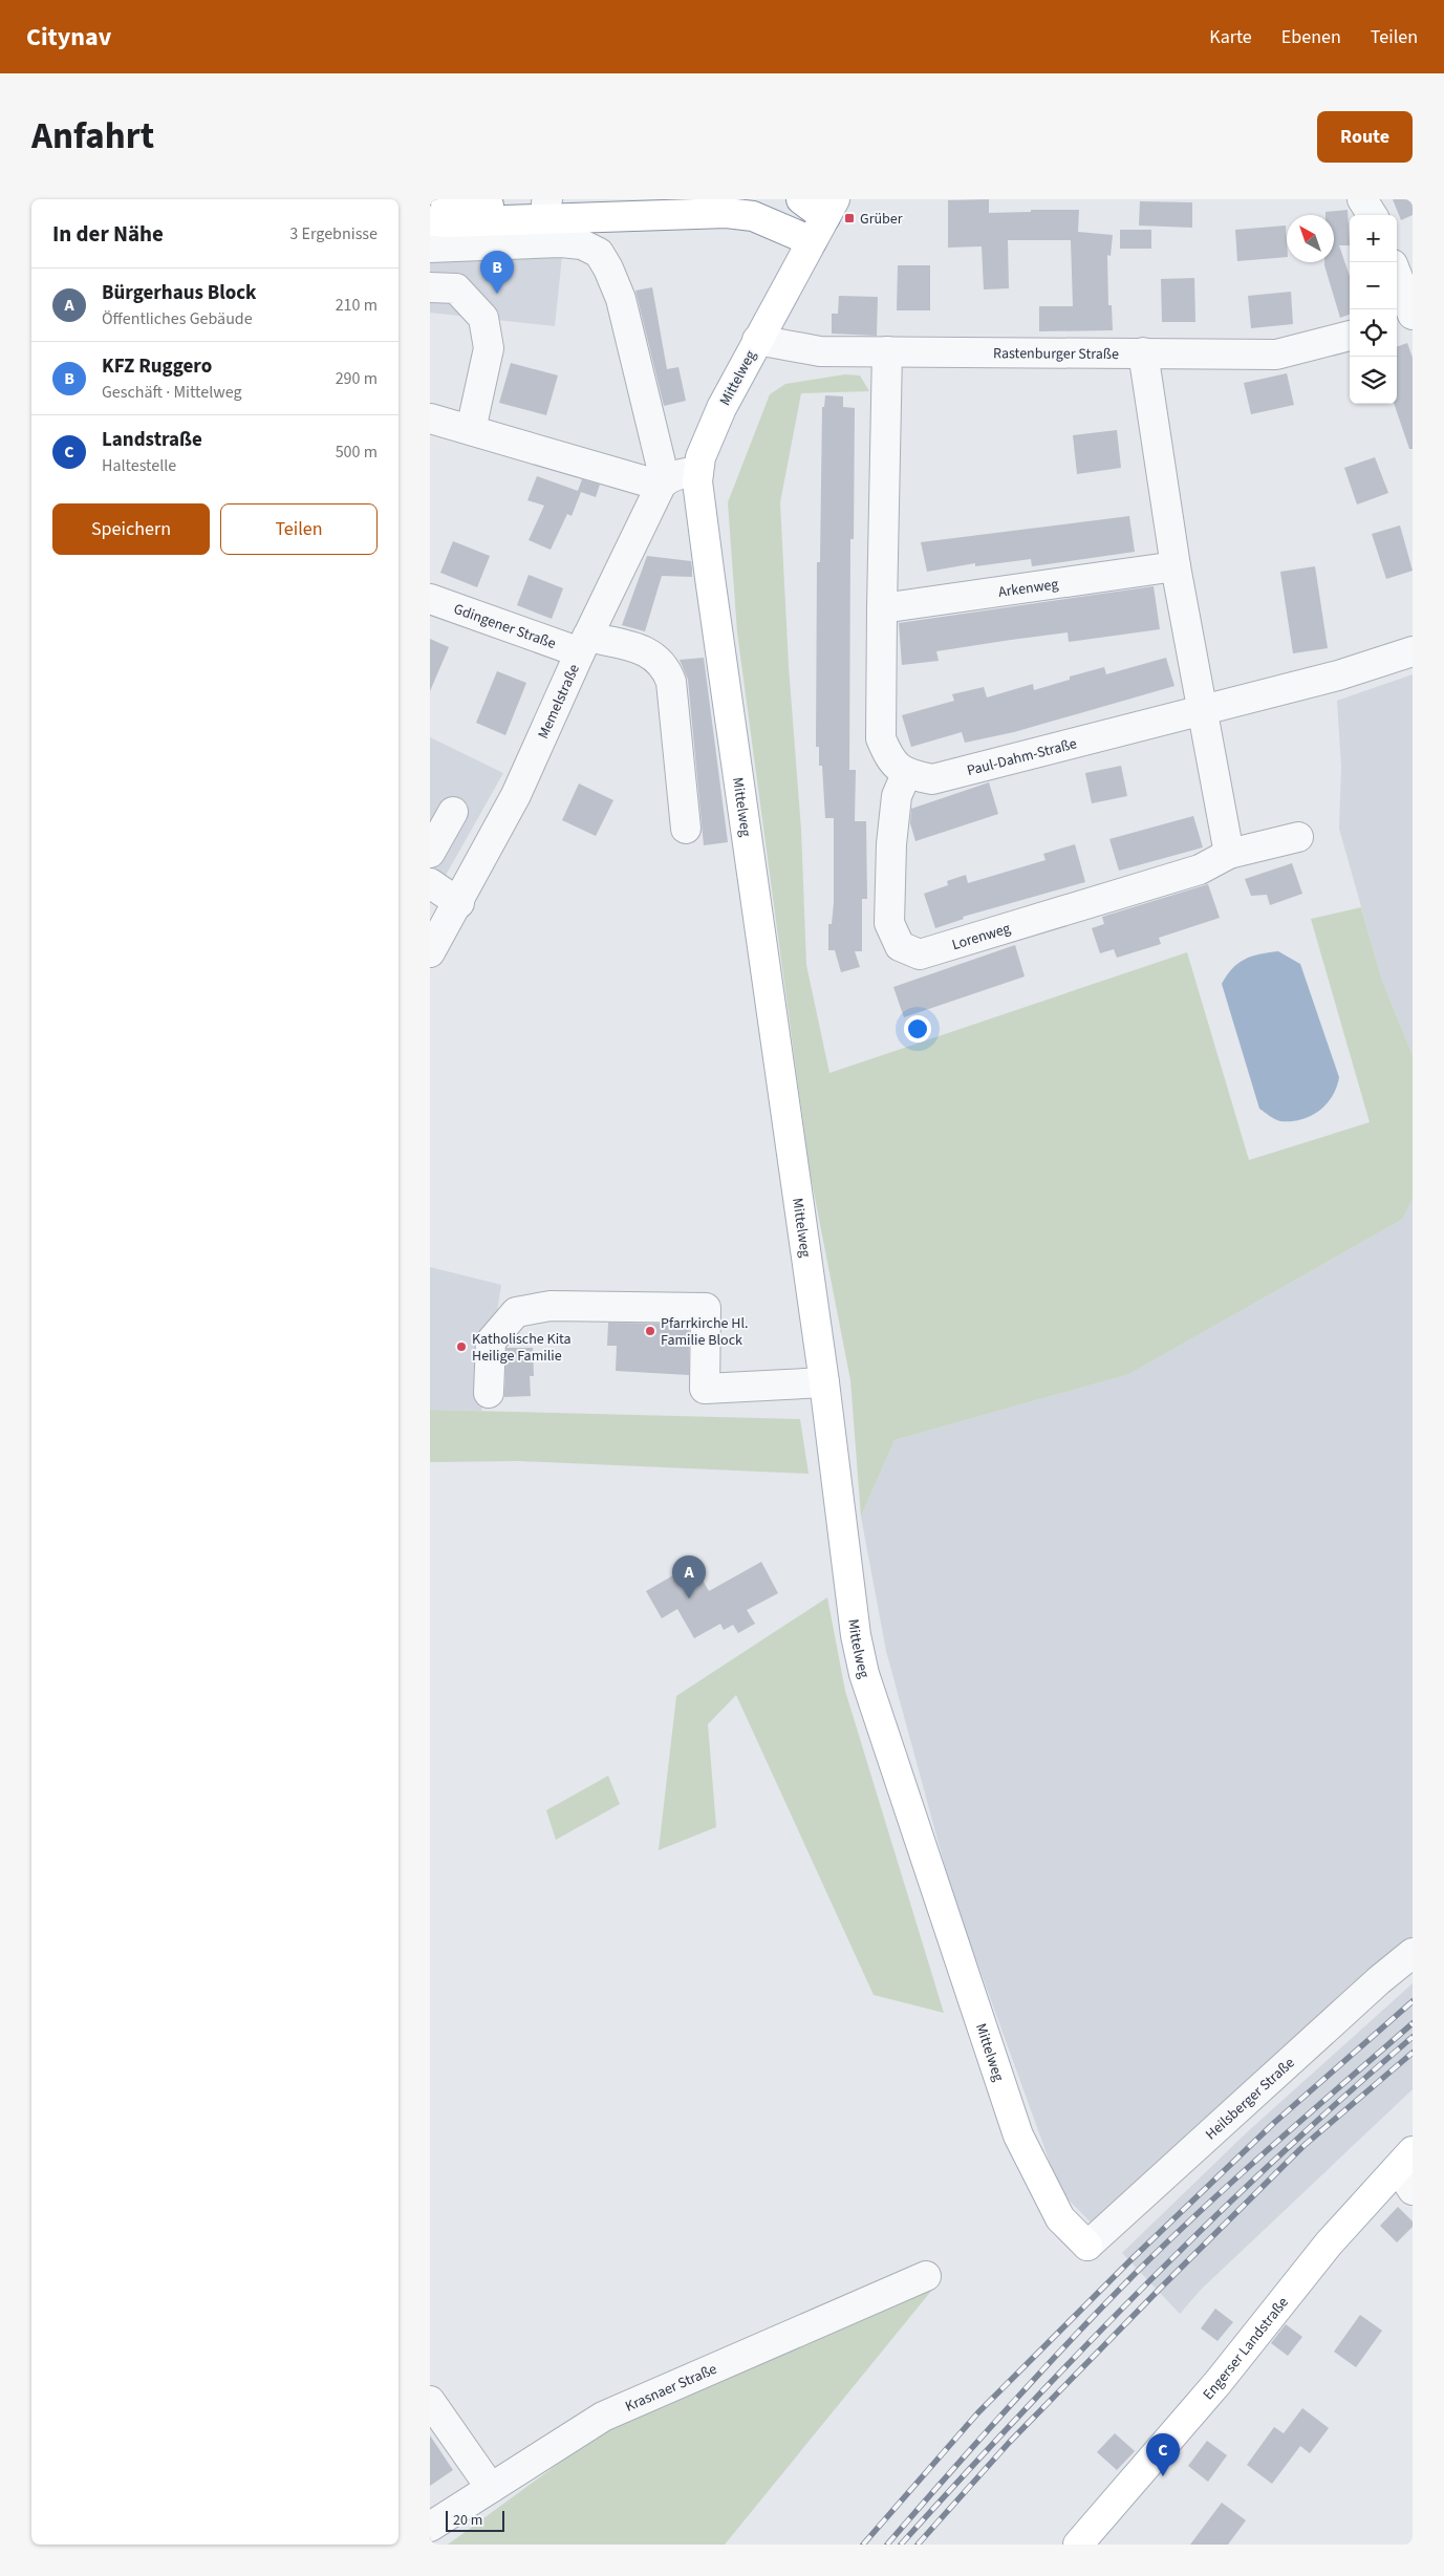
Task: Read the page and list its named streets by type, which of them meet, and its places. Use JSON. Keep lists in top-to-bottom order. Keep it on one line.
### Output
{"streets":{"main road":["Mittelweg","Engerser Landstraße"],"street":["Rastenburger Straße","Arkenweg","Gdingener Straße","Memelstraße","Paul-Dahm-Straße","Lorenweg","Heilsberger Straße","Krasnaer Straße"]},"crossings":[["Rastenburger Straße","Mittelweg"],["Mittelweg","Heilsberger Straße"],["Gdingener Straße","Memelstraße"],["Paul-Dahm-Straße","Lorenweg"]],"places":{"transit":["Grüber"],"other":["Pfarrkirche Hl. Familie Block","Katholische Kita Heilige Familie"]},"scale_bar":"20 m","north":"top left","page":{"header":"Citynav","nav":["Karte","Ebenen","Teilen"],"title":"Anfahrt","buttons":["Route",["Speichern","Teilen"]],"heading":["In der Nähe","3 Ergebnisse"],"map_buttons":["+","−"],"pins":["B","A","C"],"list":[{"mark":"A","name":"Bürgerhaus Block","note":"Öffentliches Gebäude","value":"210 m"},{"mark":"B","name":"KFZ Ruggero","note":"Geschäft · Mittelweg","value":"290 m"},{"mark":"C","name":"Landstraße","note":"Haltestelle","value":"500 m"}],"scale":"20 m"}}
